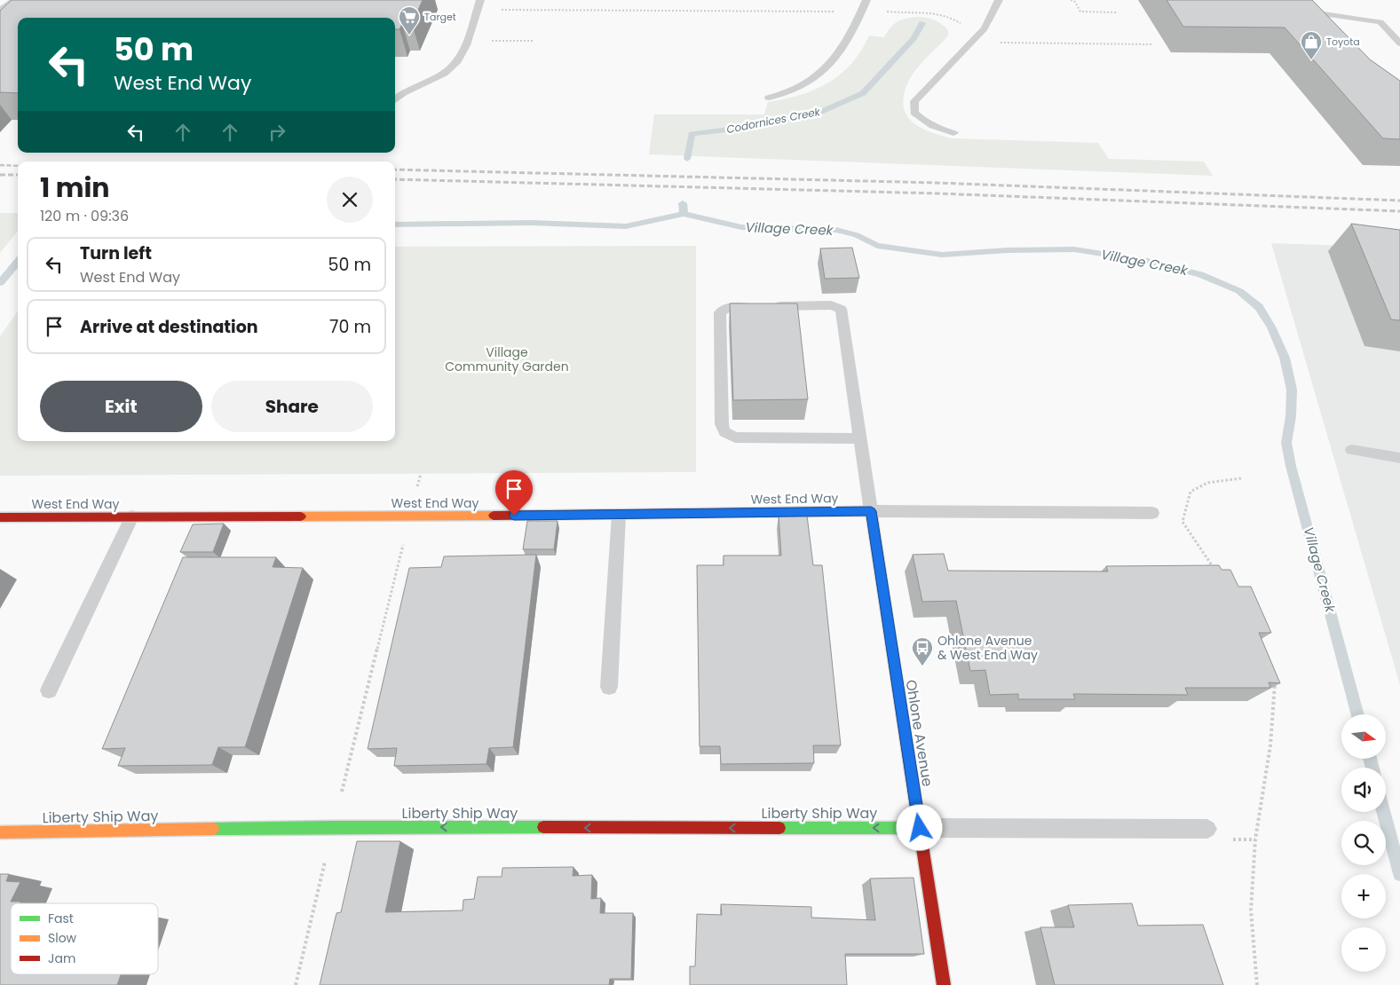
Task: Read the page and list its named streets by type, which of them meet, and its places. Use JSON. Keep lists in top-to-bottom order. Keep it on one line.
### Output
{"streets":{"street":["West End Way","Ohlone Avenue","Liberty Ship Way"]},"crossings":[["West End Way","Ohlone Avenue"],["Ohlone Avenue","Liberty Ship Way"]],"one_way":["Liberty Ship Way"],"water":["Codornices Creek","Village Creek"],"parks":["Village Community Garden"],"places":{"supermarket":["Target"],"shop":["Toyota"],"bus stop":["Ohlone Avenue & West End Way"]},"legend":["Fast","Slow","Jam"],"north":"right","page":{"turn":["50 m","West End Way"],"heading":["1 min","120 m · 09:36"],"list":[{"name":"Turn left","note":"West End Way","value":"50 m"},{"name":"Arrive at destination","value":"70 m"}],"buttons":["Exit","Share"],"map_buttons":["+","−"]}}
